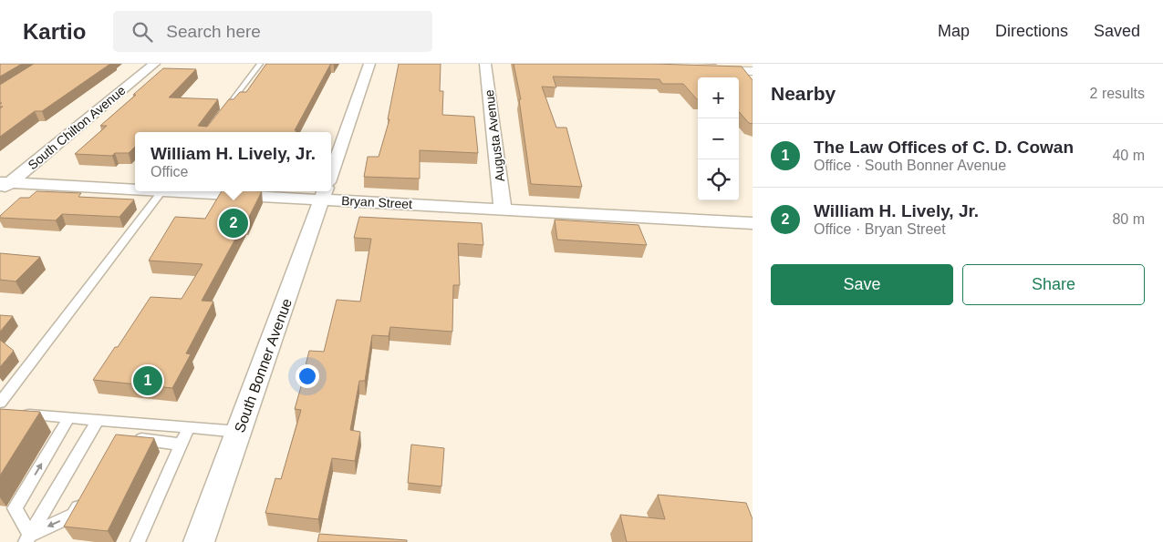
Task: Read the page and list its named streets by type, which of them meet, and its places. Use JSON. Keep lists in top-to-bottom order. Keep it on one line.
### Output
{"streets":{"street":["South Chilton Avenue","Augusta Avenue","Bryan Street","South Bonner Avenue"]},"crossings":[["South Chilton Avenue","Bryan Street"],["Augusta Avenue","Bryan Street"]],"page":{"header":"Kartio","search":"Search here","nav":["Map","Directions","Saved"],"heading":["Nearby","2 results"],"map_buttons":["+","−"],"list":[{"mark":"1","name":"The Law Offices of C. D. Cowan","note":"Office · South Bonner Avenue","value":"40 m"},{"mark":"2","name":"William H. Lively, Jr.","note":"Office · Bryan Street","value":"80 m"}],"popup":["William H. Lively, Jr.","Office"],"pins":["2","1"],"buttons":["Save","Share"]}}
